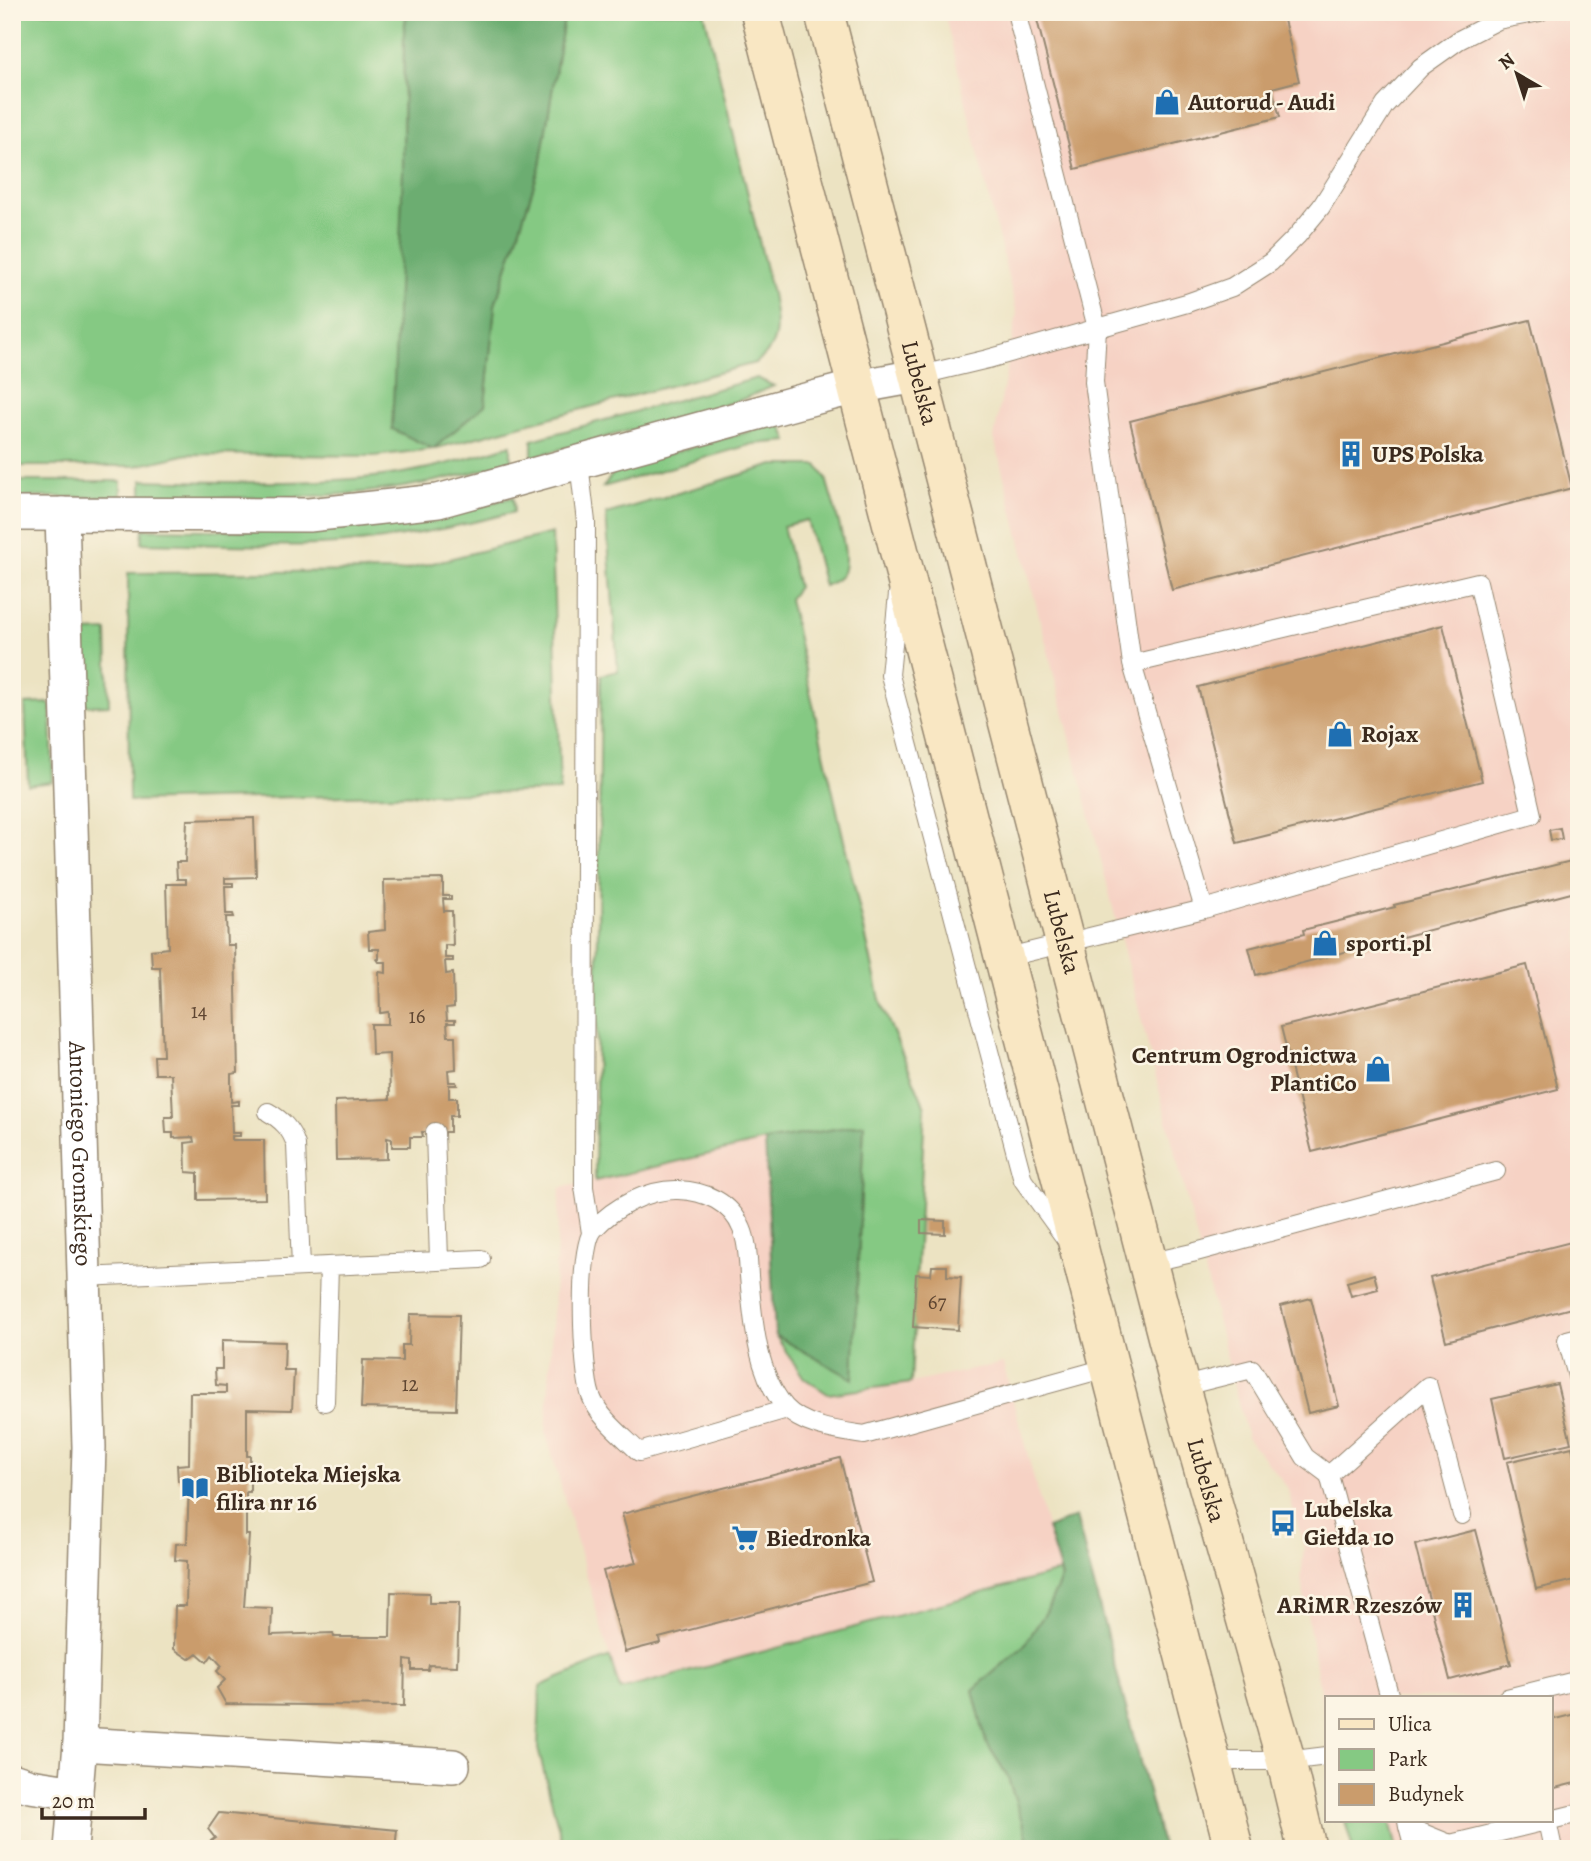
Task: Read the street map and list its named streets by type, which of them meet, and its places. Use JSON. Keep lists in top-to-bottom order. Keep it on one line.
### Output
{"streets":{"main road":["Lubelska"],"street":["Antoniego Gromskiego"]},"places":{"shop":["Autorud - Audi","Rojax","sporti.pl","Centrum Ogrodnictwa PlantiCo"],"building":["UPS Polska","ARiMR Rzeszów"],"library":["Biblioteka Miejska filira nr 16"],"bus stop":["Lubelska Giełda 10"],"supermarket":["Biedronka"]},"house_numbers":["14","16","67","12"],"legend":["Ulica","Park","Budynek"],"scale_bar":"20 m","north":"top left"}
